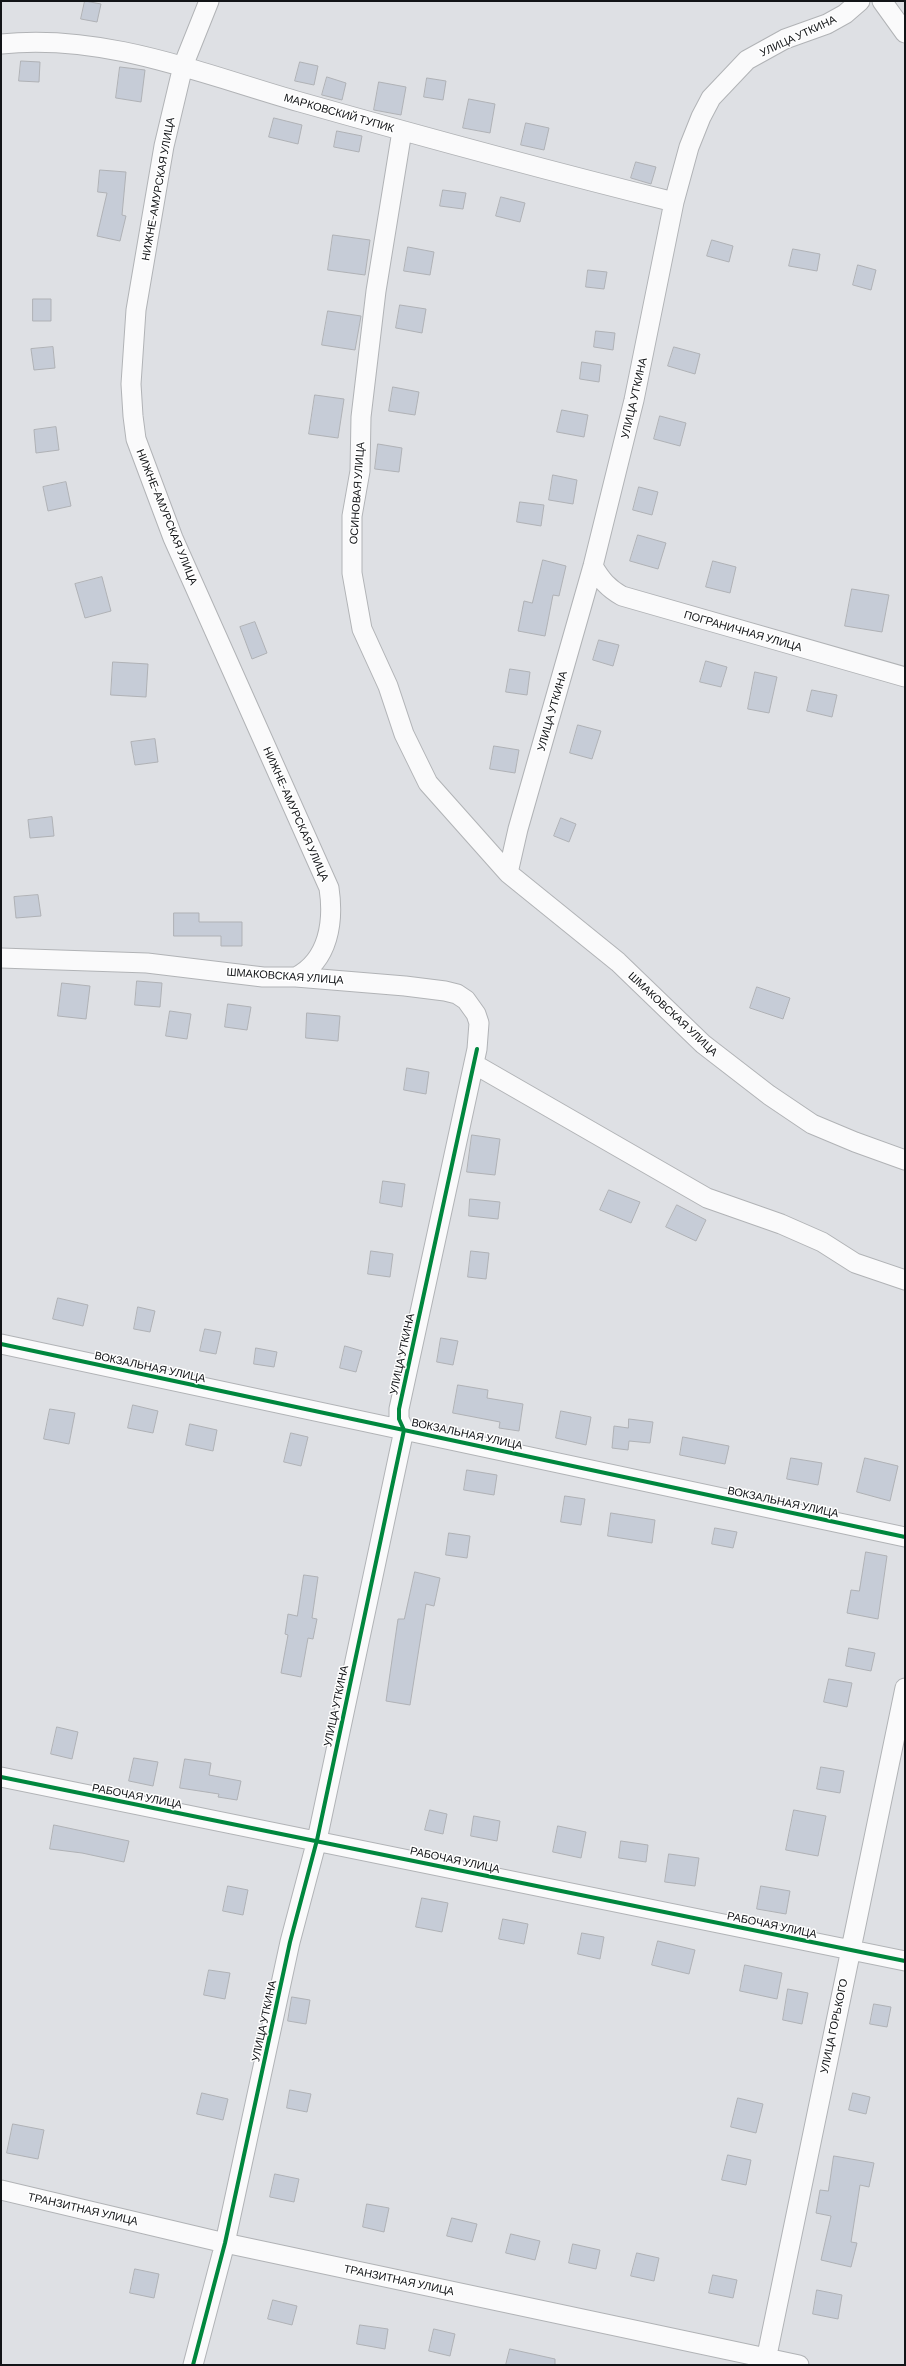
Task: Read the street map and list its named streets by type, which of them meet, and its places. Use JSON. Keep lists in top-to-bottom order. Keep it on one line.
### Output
{"streets":{"street":["УЛИЦА УТКИНА","МАРКОВСКИЙ ТУПИК","НИЖНЕ-АМУРСКАЯ УЛИЦА","ОСИНОВАЯ УЛИЦА","ПОГРАНИЧНАЯ УЛИЦА","ШМАКОВСКАЯ УЛИЦА","ВОКЗАЛЬНАЯ УЛИЦА","РАБОЧАЯ УЛИЦА","УЛИЦА ГОРЬКОГО","ТРАНЗИТНАЯ УЛИЦА"]},"crossings":[["УЛИЦА УТКИНА","МАРКОВСКИЙ ТУПИК"],["УЛИЦА УТКИНА","ПОГРАНИЧНАЯ УЛИЦА"],["УЛИЦА УТКИНА","ШМАКОВСКАЯ УЛИЦА"],["УЛИЦА УТКИНА","ВОКЗАЛЬНАЯ УЛИЦА"],["УЛИЦА УТКИНА","РАБОЧАЯ УЛИЦА"],["УЛИЦА УТКИНА","ТРАНЗИТНАЯ УЛИЦА"],["МАРКОВСКИЙ ТУПИК","НИЖНЕ-АМУРСКАЯ УЛИЦА"],["МАРКОВСКИЙ ТУПИК","ОСИНОВАЯ УЛИЦА"],["НИЖНЕ-АМУРСКАЯ УЛИЦА","ШМАКОВСКАЯ УЛИЦА"],["ОСИНОВАЯ УЛИЦА","ШМАКОВСКАЯ УЛИЦА"],["РАБОЧАЯ УЛИЦА","УЛИЦА ГОРЬКОГО"],["УЛИЦА ГОРЬКОГО","ТРАНЗИТНАЯ УЛИЦА"]]}
